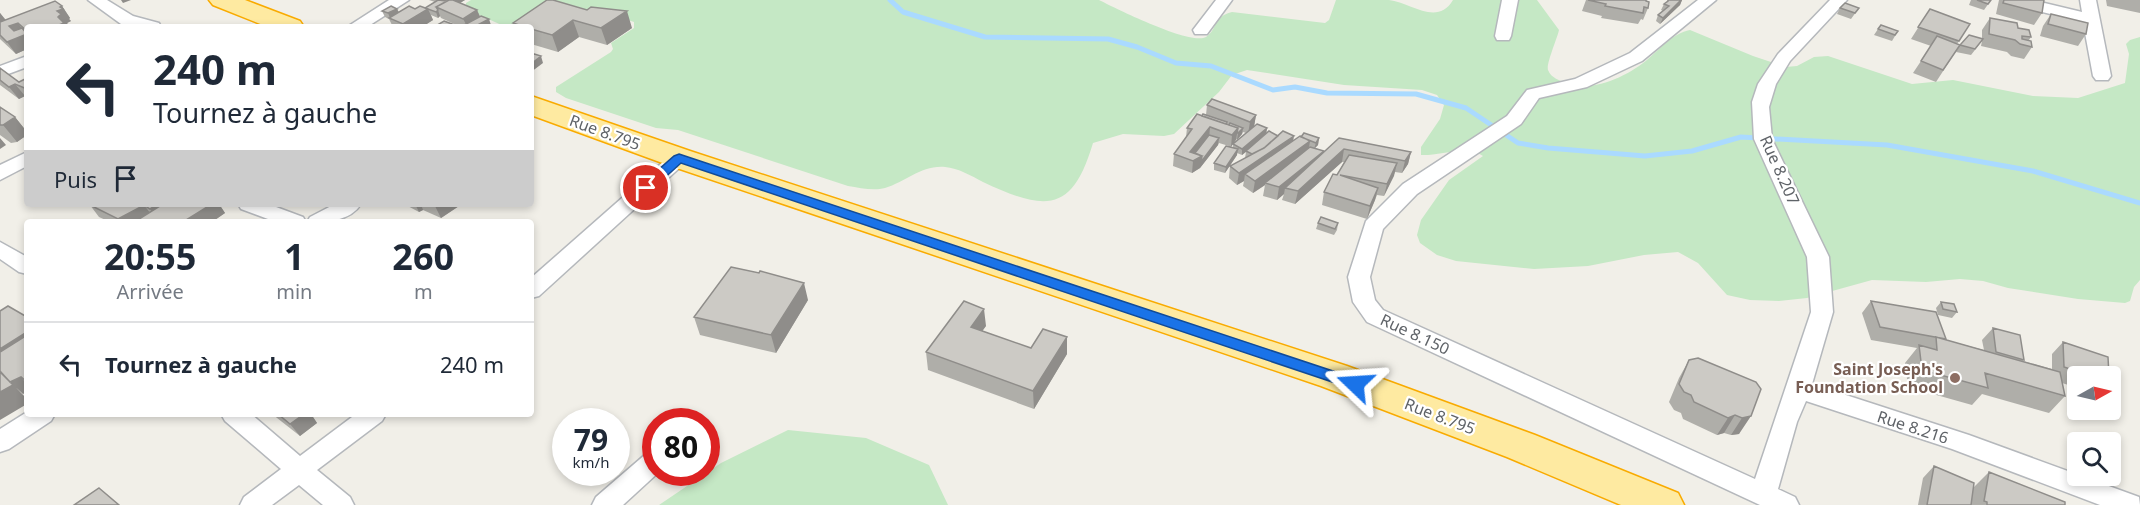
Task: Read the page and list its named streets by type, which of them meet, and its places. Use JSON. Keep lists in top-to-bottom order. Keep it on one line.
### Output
{"streets":{"highway":["Rue 8.795"],"street":["Rue 8.207","Rue 8.150","Rue 8.216"]},"crossings":[["Rue 8.207","Rue 8.216"]],"places":["Saint Joseph's Foundation School"],"north":"right","page":{"turn":["240 m","Tournez à gauche"],"then":"Puis","eta":["20:55","Arrivée","1","min","260","m"],"list":[{"name":"Tournez à gauche","value":"240 m"}],"speed":"79 km/h","limit":"80"}}
